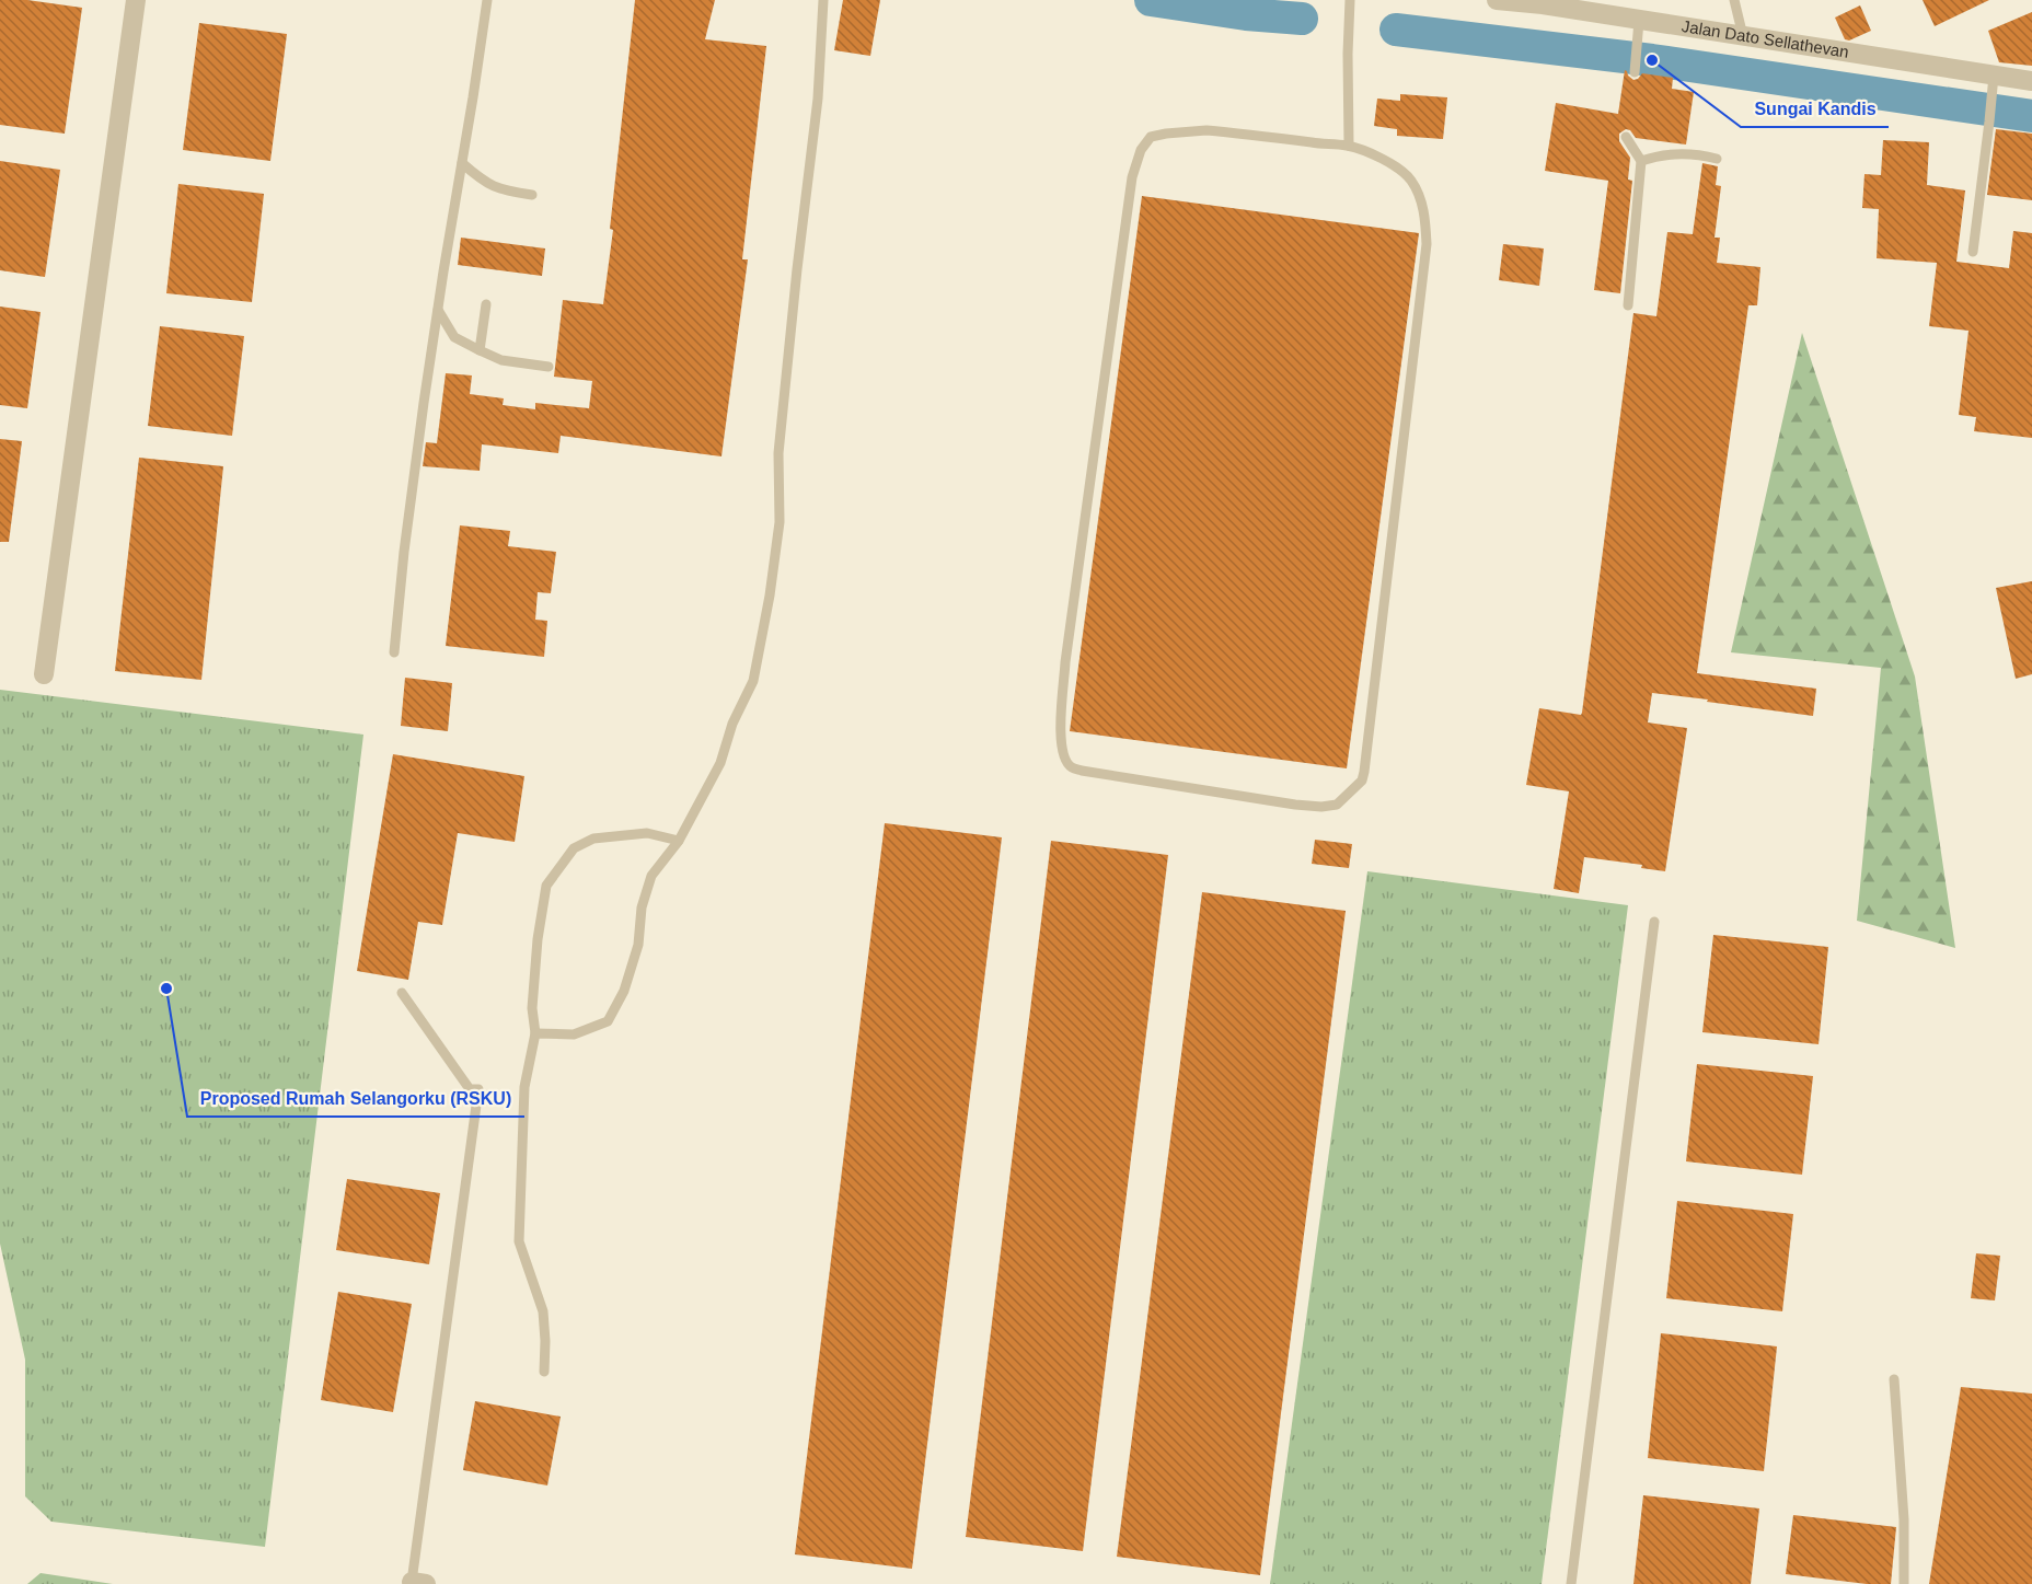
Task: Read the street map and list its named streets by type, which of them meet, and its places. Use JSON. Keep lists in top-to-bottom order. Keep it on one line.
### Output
{"streets":{"street":["Jalan Dato Sellathevan"]},"places":["Sungai Kandis","Proposed Rumah Selangorku (RSKU)"]}
